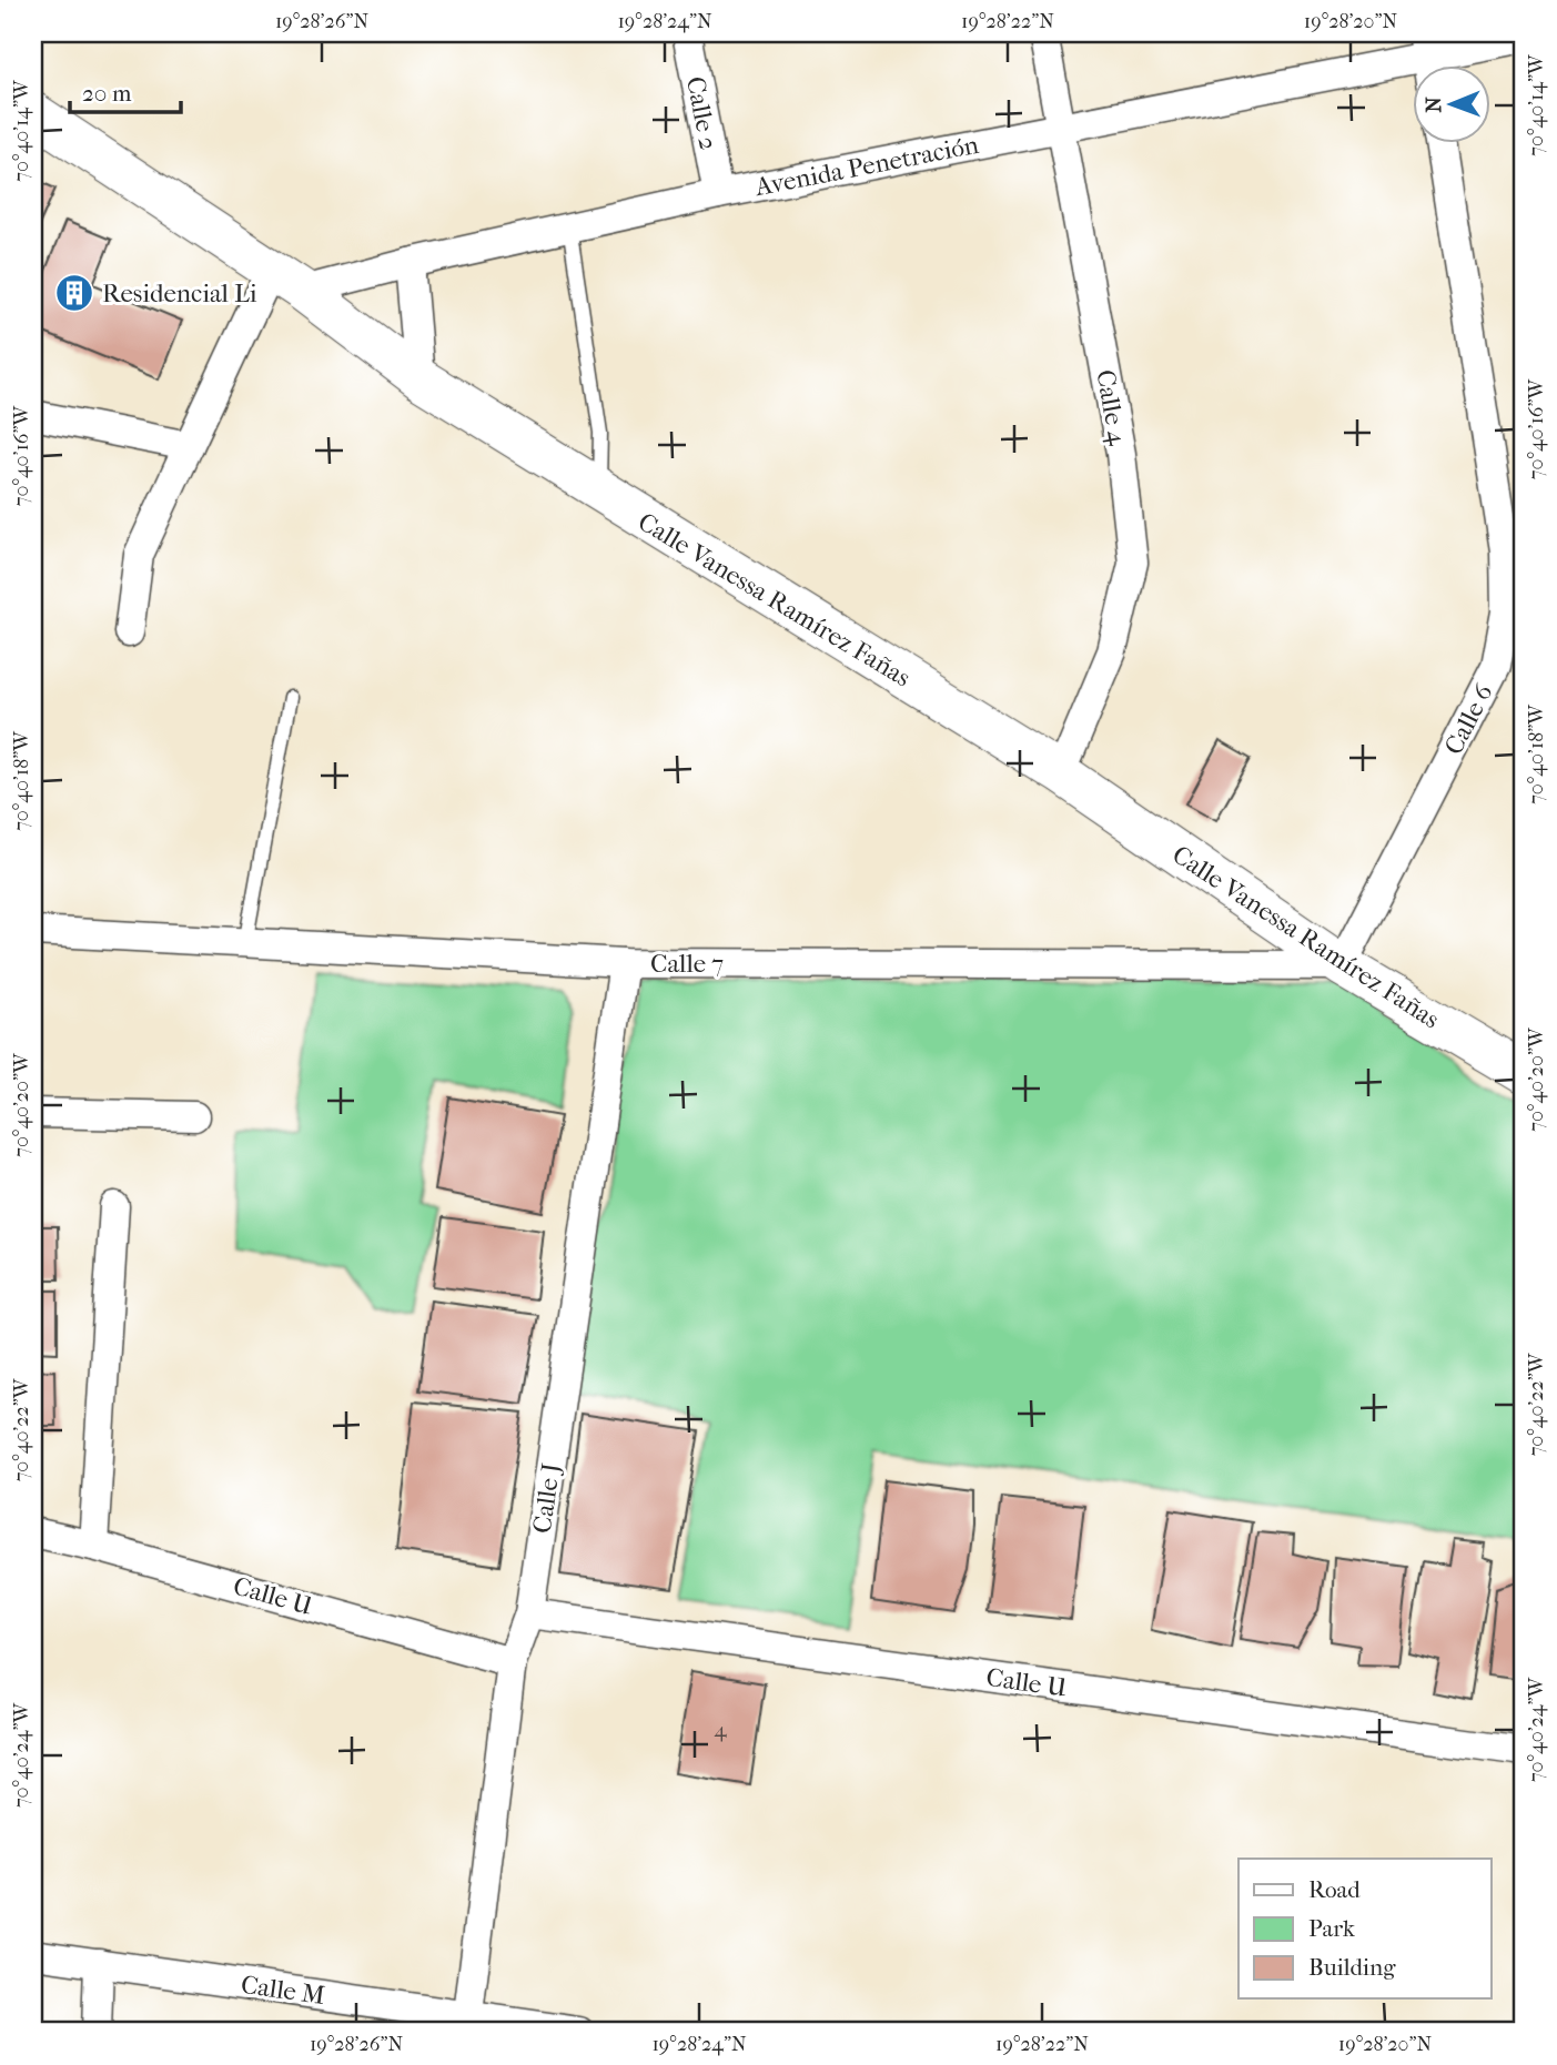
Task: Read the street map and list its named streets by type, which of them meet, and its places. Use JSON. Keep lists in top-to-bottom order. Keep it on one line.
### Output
{"streets":{"street":["Calle 2","Avenida Penetración","Calle 4","Calle Vanessa Ramírez Fañas","Calle 6","Calle 7","Calle J","Calle U","Calle M"]},"crossings":[["Calle 2","Avenida Penetración"],["Avenida Penetración","Calle 4"],["Avenida Penetración","Calle Vanessa Ramírez Fañas"],["Calle 4","Calle Vanessa Ramírez Fañas"],["Calle Vanessa Ramírez Fañas","Calle 6"],["Calle Vanessa Ramírez Fañas","Calle 7"],["Calle 6","Calle 7"],["Calle 7","Calle J"],["Calle J","Calle U"],["Calle J","Calle M"]],"places":{"building":["Residencial Li"]},"house_numbers":["4"],"legend":["Road","Park","Building"],"scale_bar":"20 m","north":"left","coordinates":["19°28'26\"N","19°28'24\"N","19°28'22\"N","19°28'20\"N","70°40'14\"W","70°40'16\"W","70°40'18\"W","70°40'20\"W","70°40'22\"W","70°40'24\"W"]}
